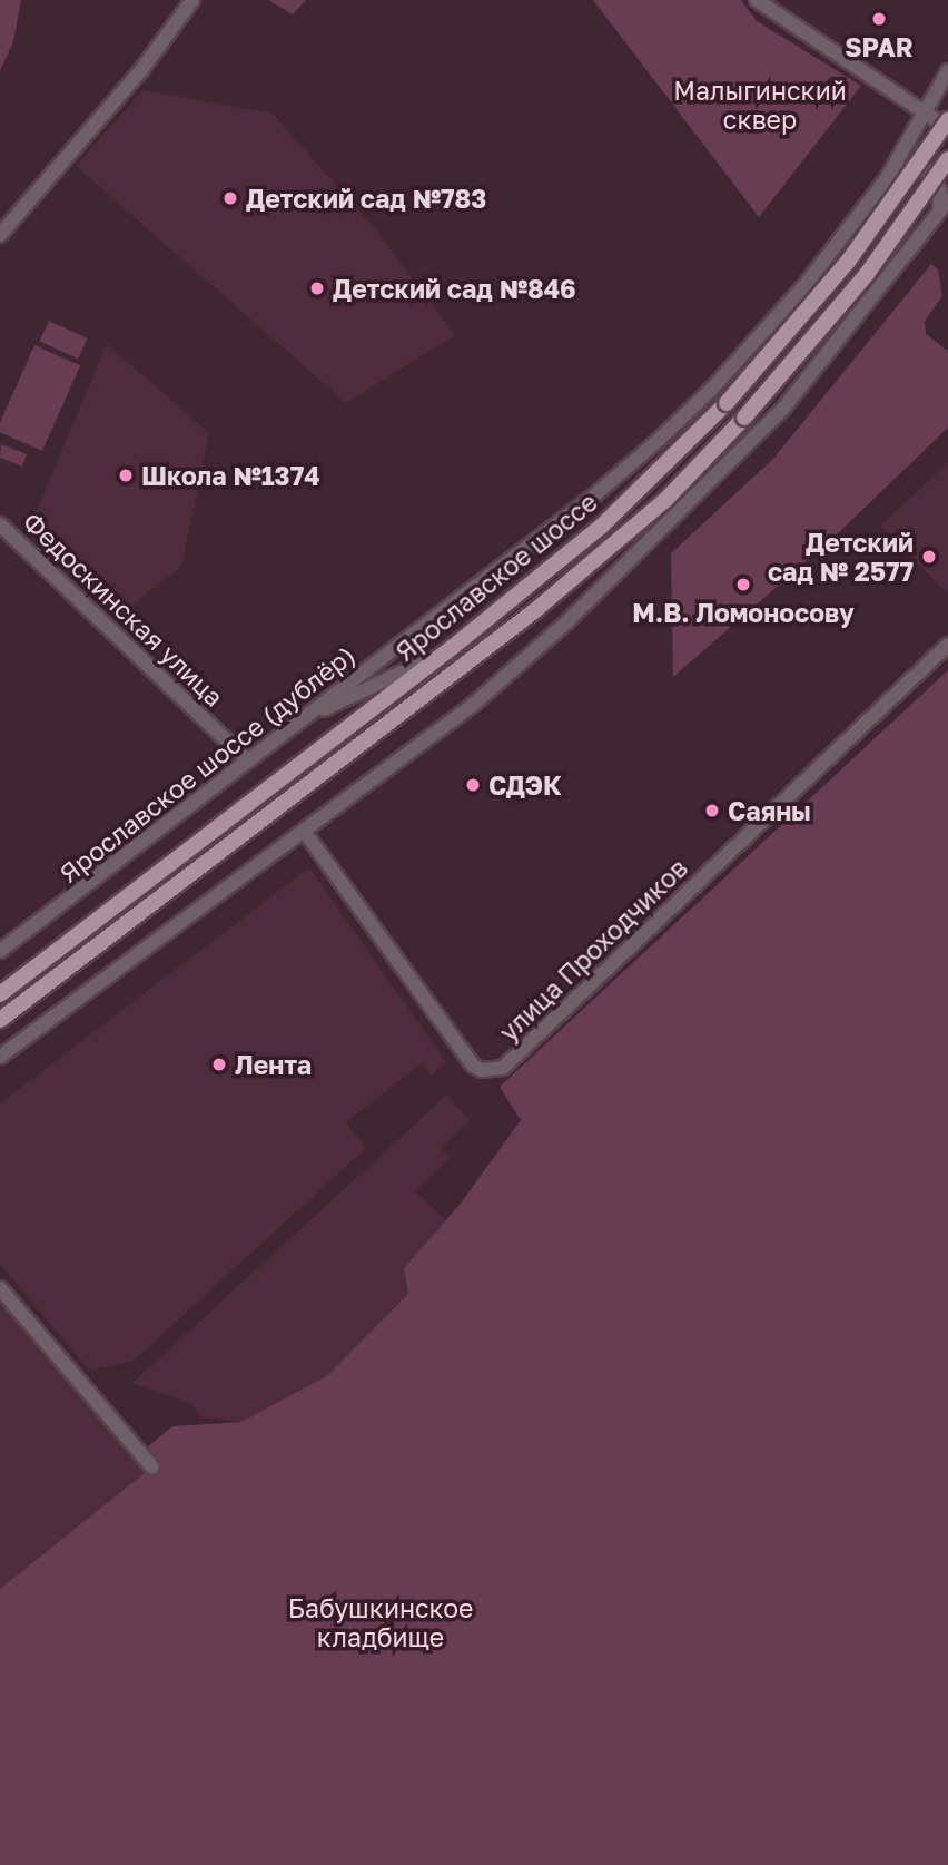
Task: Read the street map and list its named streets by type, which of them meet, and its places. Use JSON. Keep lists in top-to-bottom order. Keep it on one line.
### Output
{"streets":{"main road":["Ярославское шоссе"],"street":["Федоскинская улица","Ярославское шоссе (дублёр)","улица Проходчиков"]},"crossings":[["Федоскинская улица","Ярославское шоссе (дублёр)"]],"parks":["Малыгинский сквер","Бабушкинское кладбище"],"places":["SPAR","Детский сад №783","Детский сад №846","Школа №1374","Детский сад № 2577","М.В. Ломоносову","СДЭК","Саяны","Лента"]}
